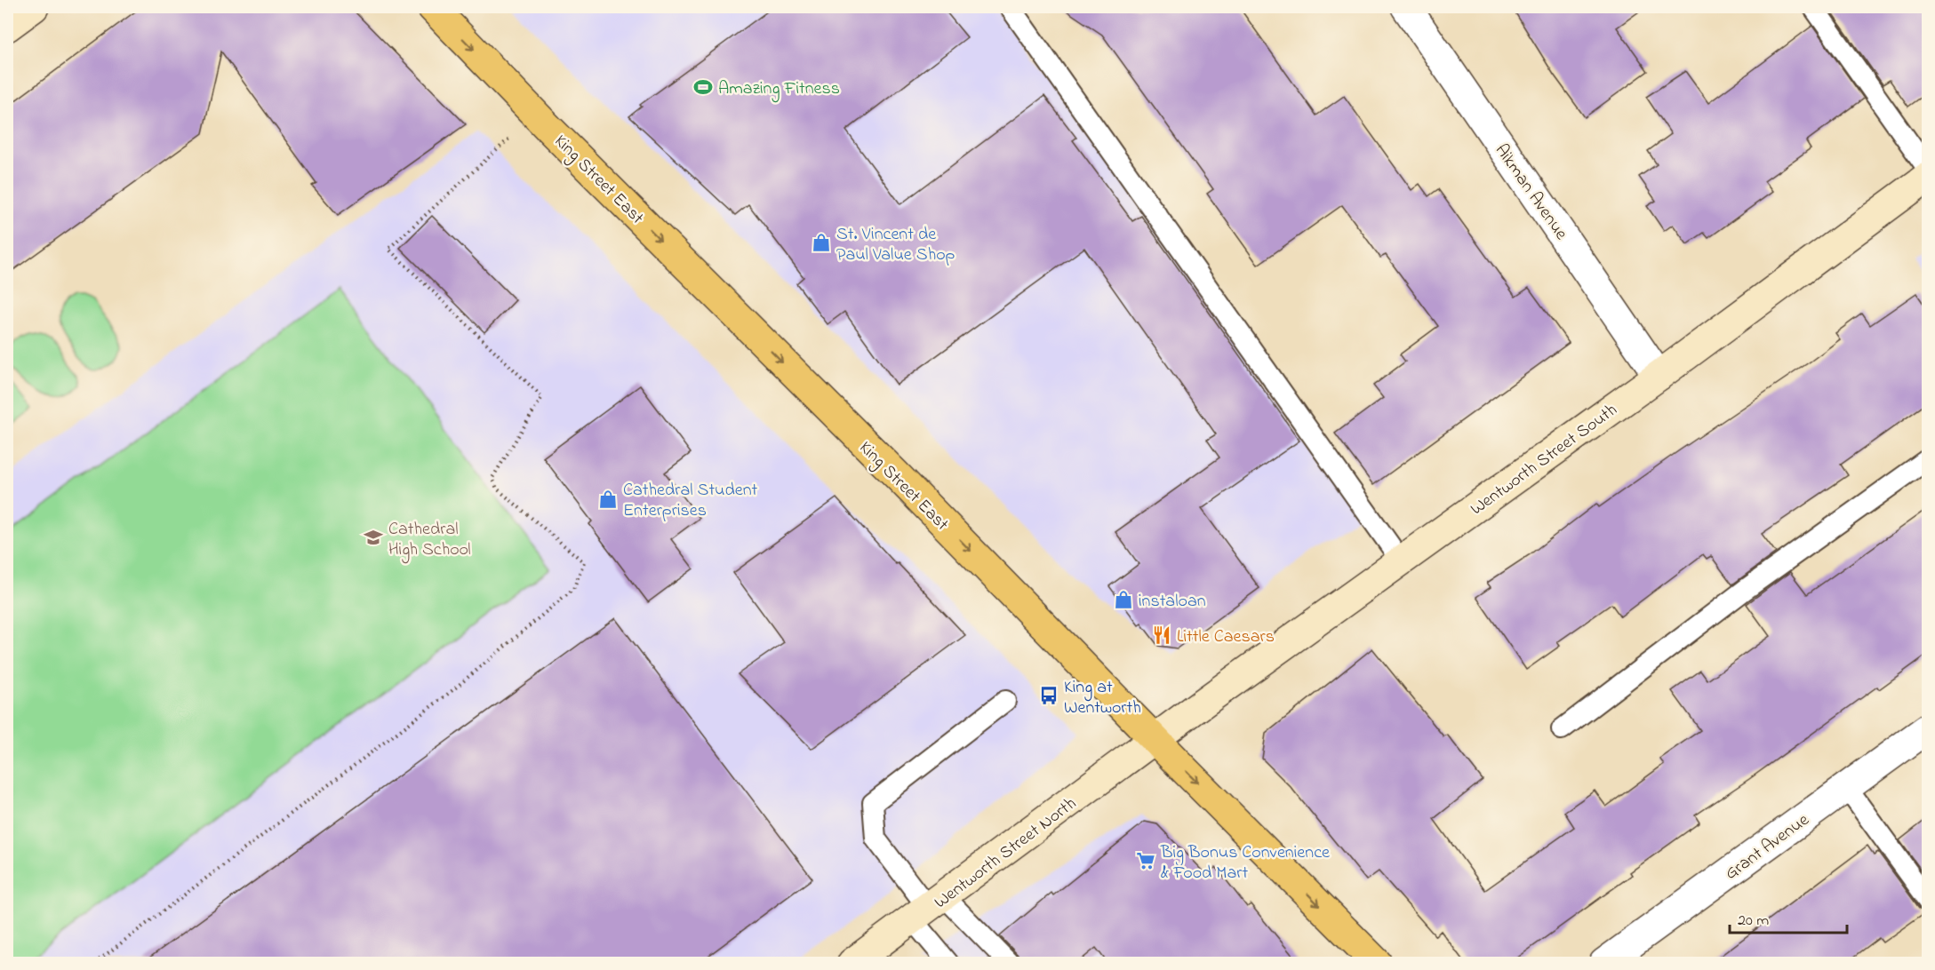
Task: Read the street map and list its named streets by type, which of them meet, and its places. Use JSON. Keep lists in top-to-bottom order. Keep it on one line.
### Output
{"streets":{"main road":["King Street East","Wentworth Street South","Wentworth Street North"],"street":["Aikman Avenue","Grant Avenue"]},"crossings":[["King Street East","Wentworth Street South"],["King Street East","Wentworth Street North"],["Aikman Avenue","Wentworth Street South"],["Wentworth Street South","Wentworth Street North"]],"one_way":["King Street East"],"places":{"sports":["Amazing Fitness"],"shop":["St. Vincent de Paul Value Shop","Cathedral Student Enterprises","instaloan"],"school or university":["Cathedral High School"],"restaurant":["Little Caesars"],"bus stop":["King at Wentworth"],"supermarket":["Big Bonus Convenience & Food Mart"]},"scale_bar":"20 m"}
